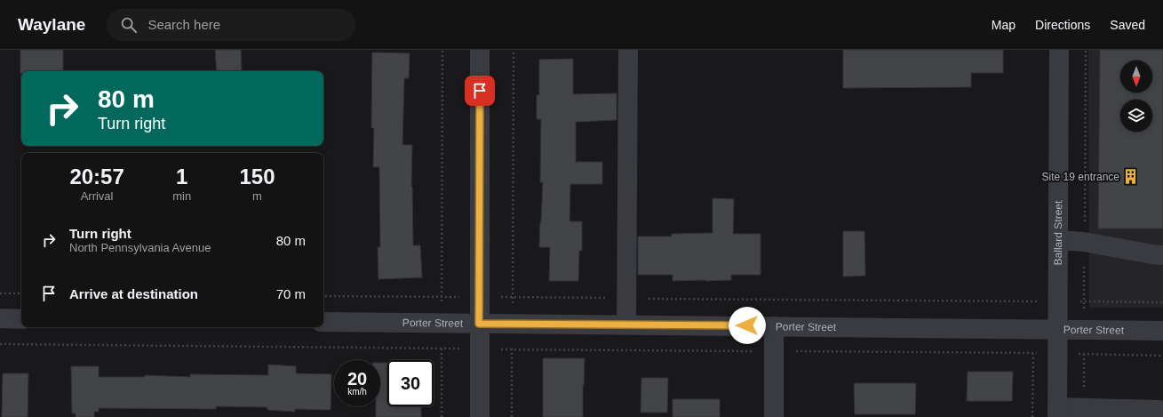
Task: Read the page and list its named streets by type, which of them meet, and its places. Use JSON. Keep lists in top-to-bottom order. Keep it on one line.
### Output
{"streets":{"street":["Ballard Street","Porter Street"]},"crossings":[["Ballard Street","Porter Street"]],"places":{"building":["Site 19 entrance"]},"north":"bottom","page":{"header":"Waylane","search":"Search here","nav":["Map","Directions","Saved"],"turn":["80 m","Turn right"],"eta":["20:57","Arrival","1","min","150","m"],"list":[{"name":"Turn right","note":"North Pennsylvania Avenue","value":"80 m"},{"name":"Arrive at destination","value":"70 m"}],"speed":"20 km/h","limit":"30"}}
